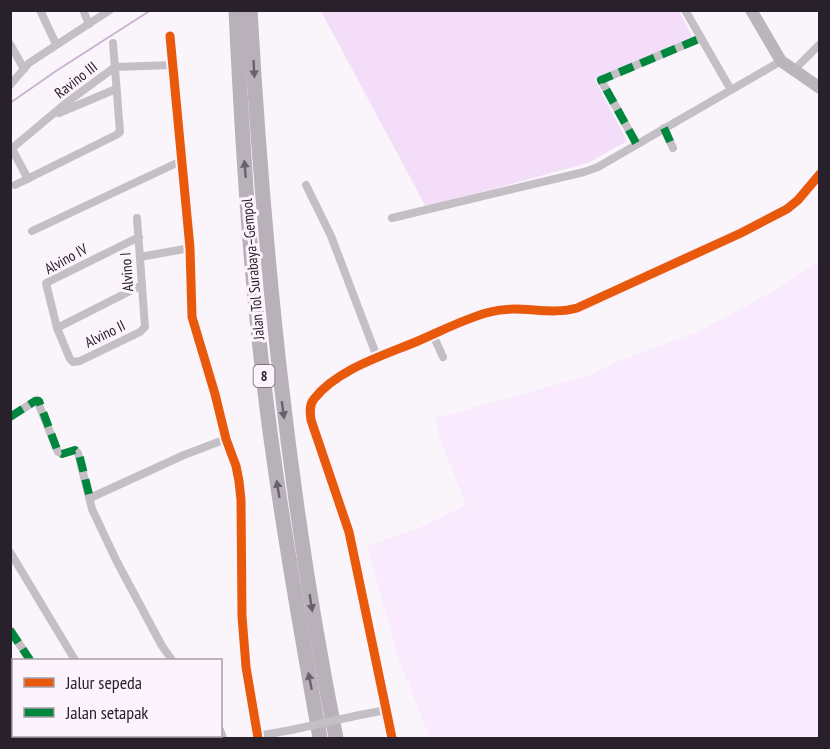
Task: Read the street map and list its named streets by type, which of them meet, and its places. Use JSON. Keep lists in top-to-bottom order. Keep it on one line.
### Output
{"streets":{"highway":["Jalan Tol Surabaya–Gempol","8"],"street":["Ravino III","Alvino IV","Alvino I","Alvino II"]},"crossings":[["Alvino IV","Alvino I"],["Alvino IV","Alvino II"],["Alvino I","Alvino II"]],"legend":["Jalur sepeda","Jalan setapak"]}
